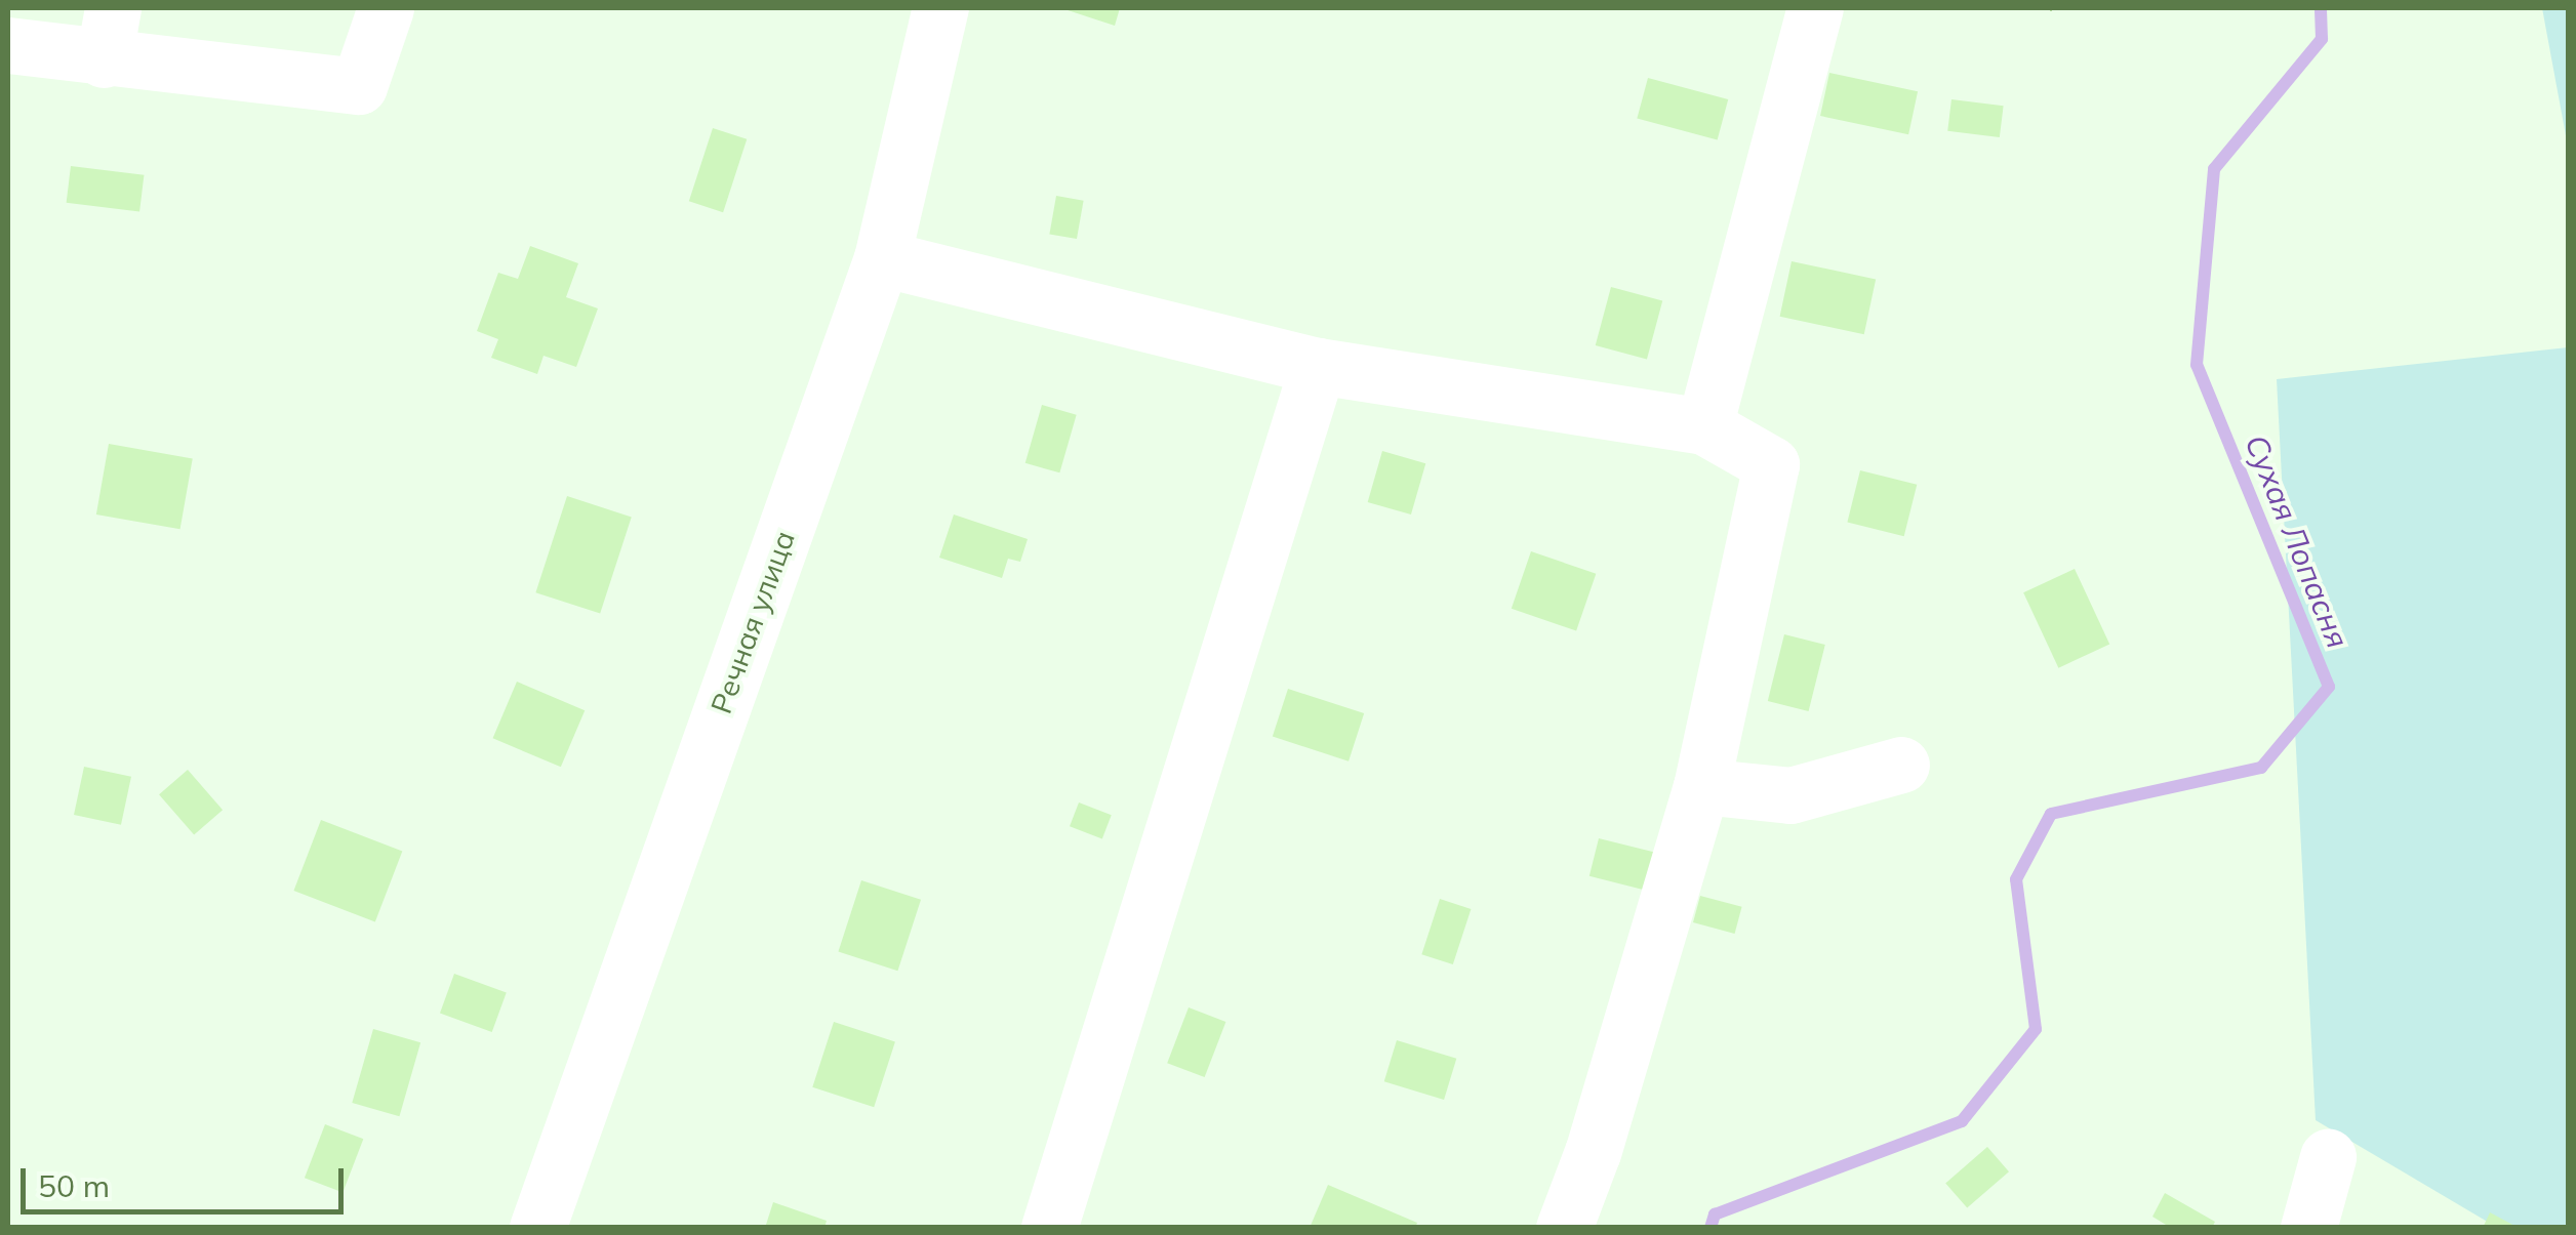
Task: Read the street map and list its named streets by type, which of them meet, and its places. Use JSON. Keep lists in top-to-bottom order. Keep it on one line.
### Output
{"streets":{"street":["Речная улица"]},"water":["Сухая Лопасня"],"scale_bar":"50 m"}
